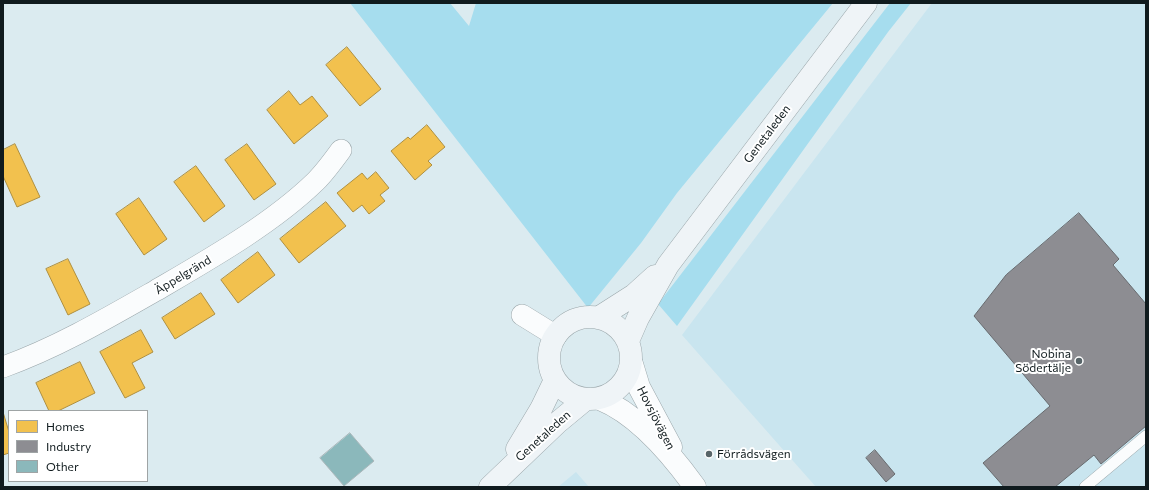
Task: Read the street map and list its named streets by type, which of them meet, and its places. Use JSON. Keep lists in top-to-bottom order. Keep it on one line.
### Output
{"streets":{"main road":["Genetaleden"],"street":["Äppelgränd","Hovsjövägen"]},"crossings":[["Genetaleden","Hovsjövägen"]],"places":["Nobina Södertälje","Förrådsvägen"],"legend":["Homes","Industry","Other"]}
